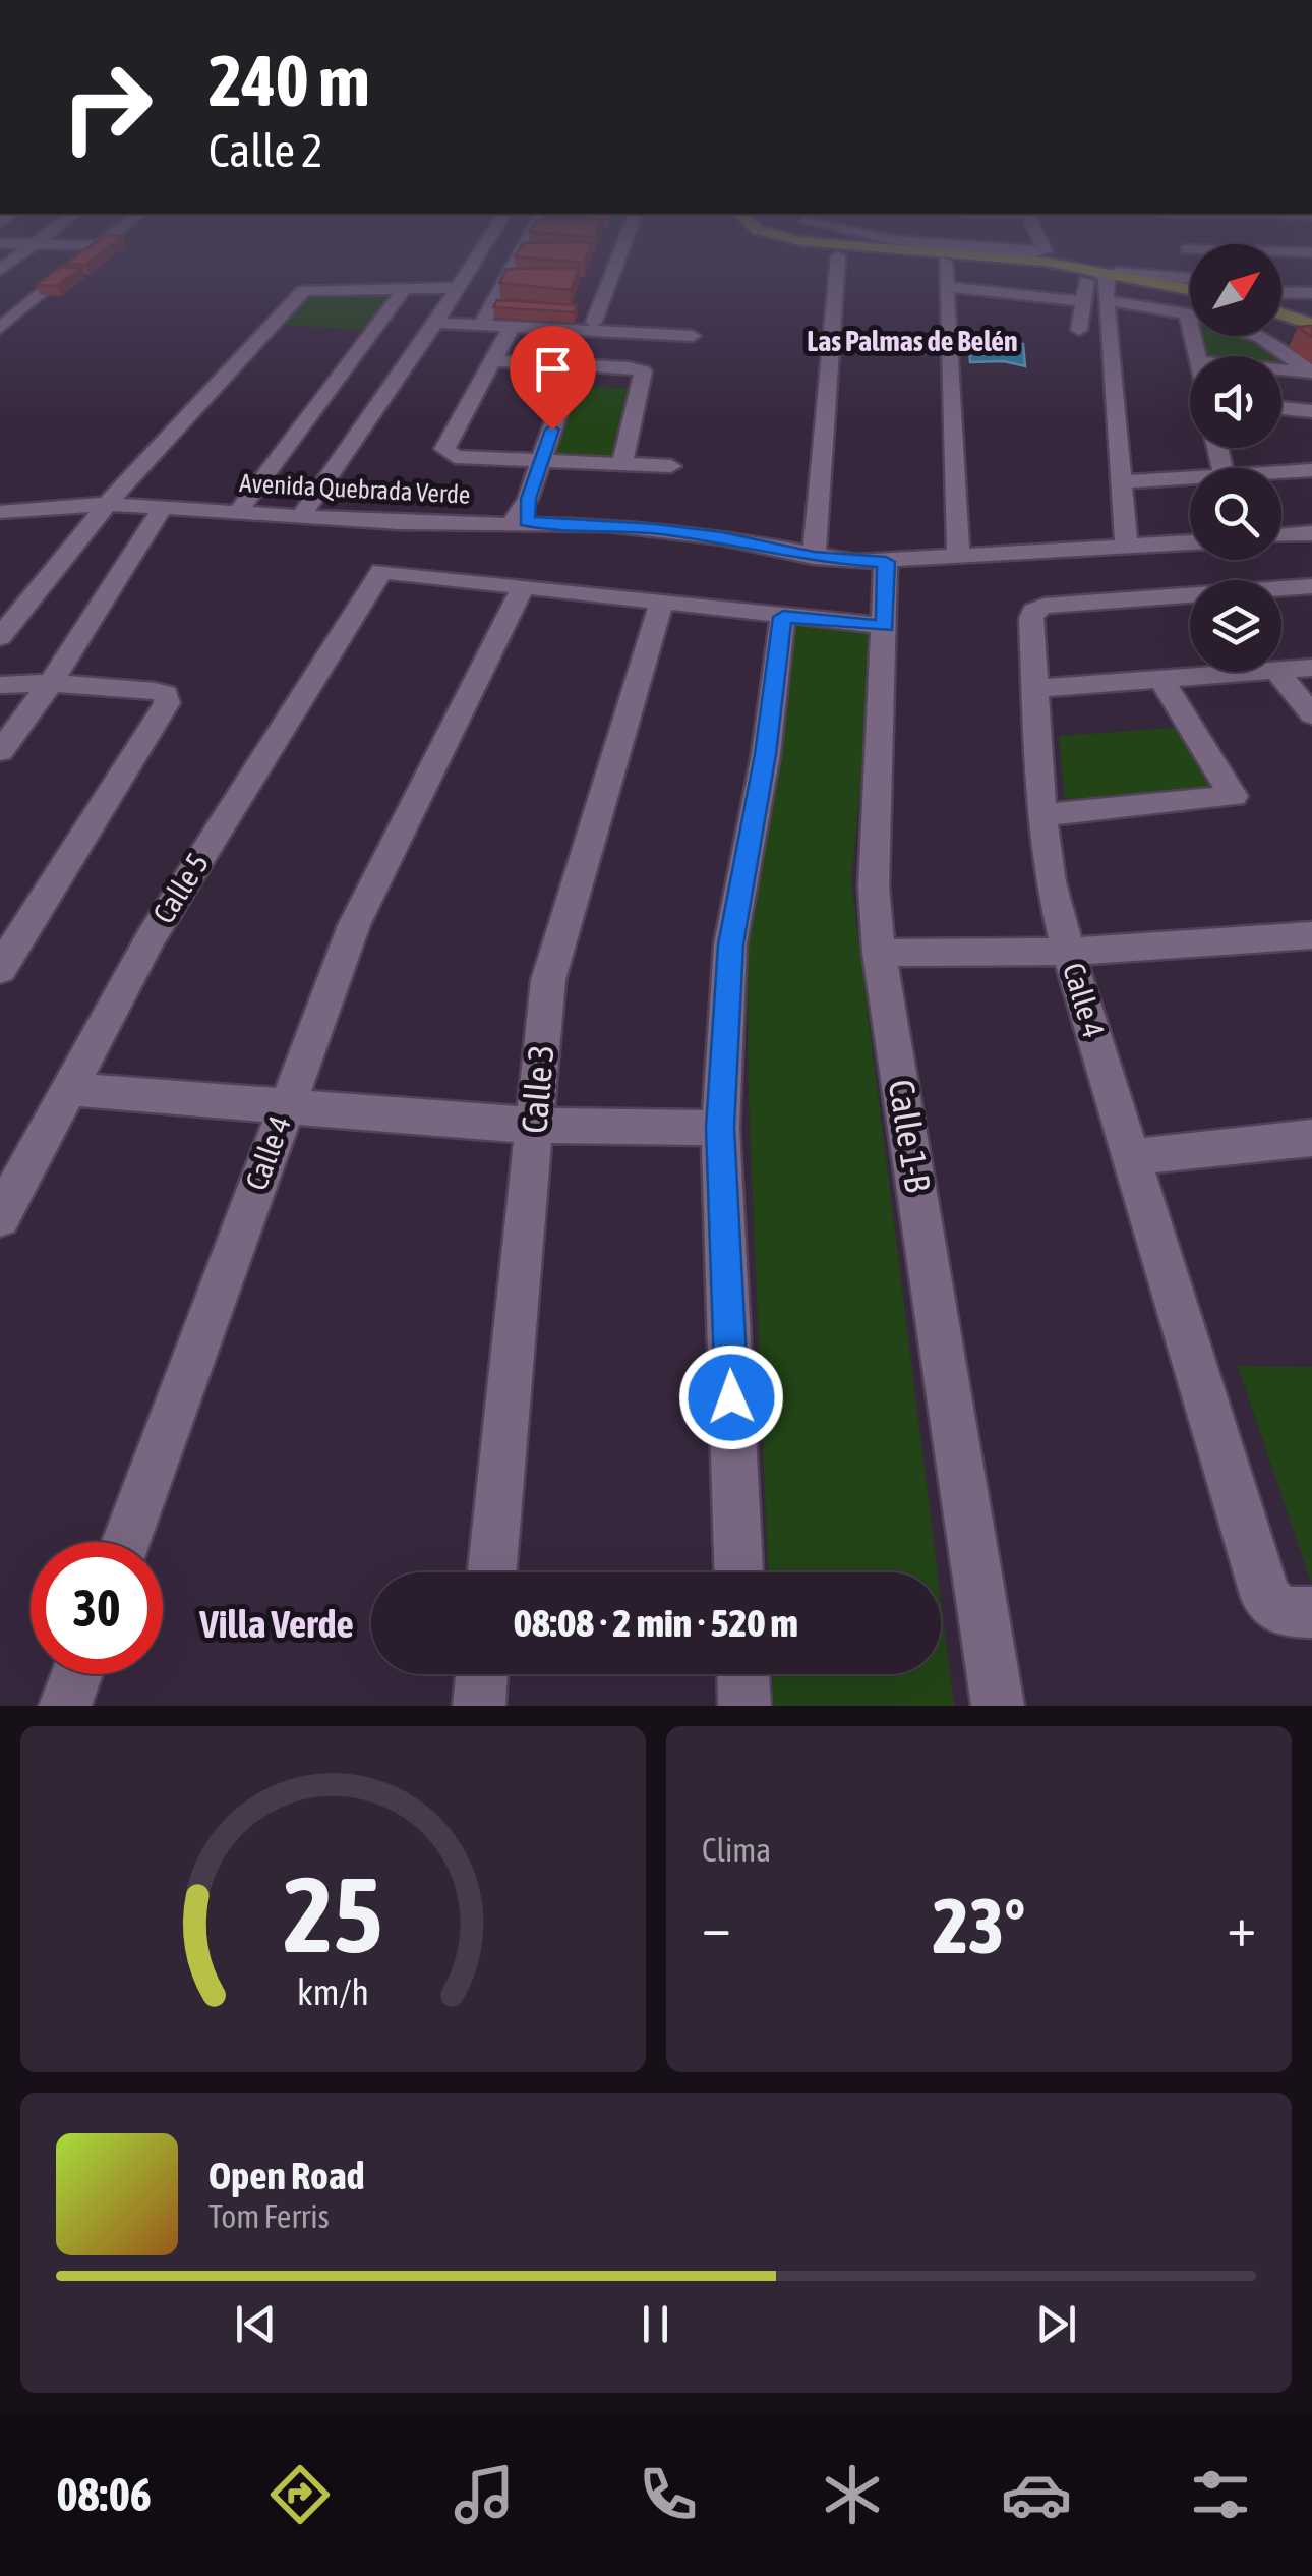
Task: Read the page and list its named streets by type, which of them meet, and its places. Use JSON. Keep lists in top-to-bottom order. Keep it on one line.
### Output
{"streets":{"street":["Avenida Quebrada Verde","Calle 5","Calle 4","Calle 3","Calle 1-B"]},"crossings":[["Avenida Quebrada Verde","Calle 1-B"],["Calle 5","Calle 4"]],"districts":["Las Palmas de Belén","Villa Verde"],"north":"top right","page":{"turn":["240 m","Calle 2"],"limit":"30","trip":"08:08 · 2 min · 520 m","tile":"Clima","heat":["−","23°","+"],"song":["Open Road","Tom Ferris"],"tabs":"08:06","gauge":["25","km/h"]}}
